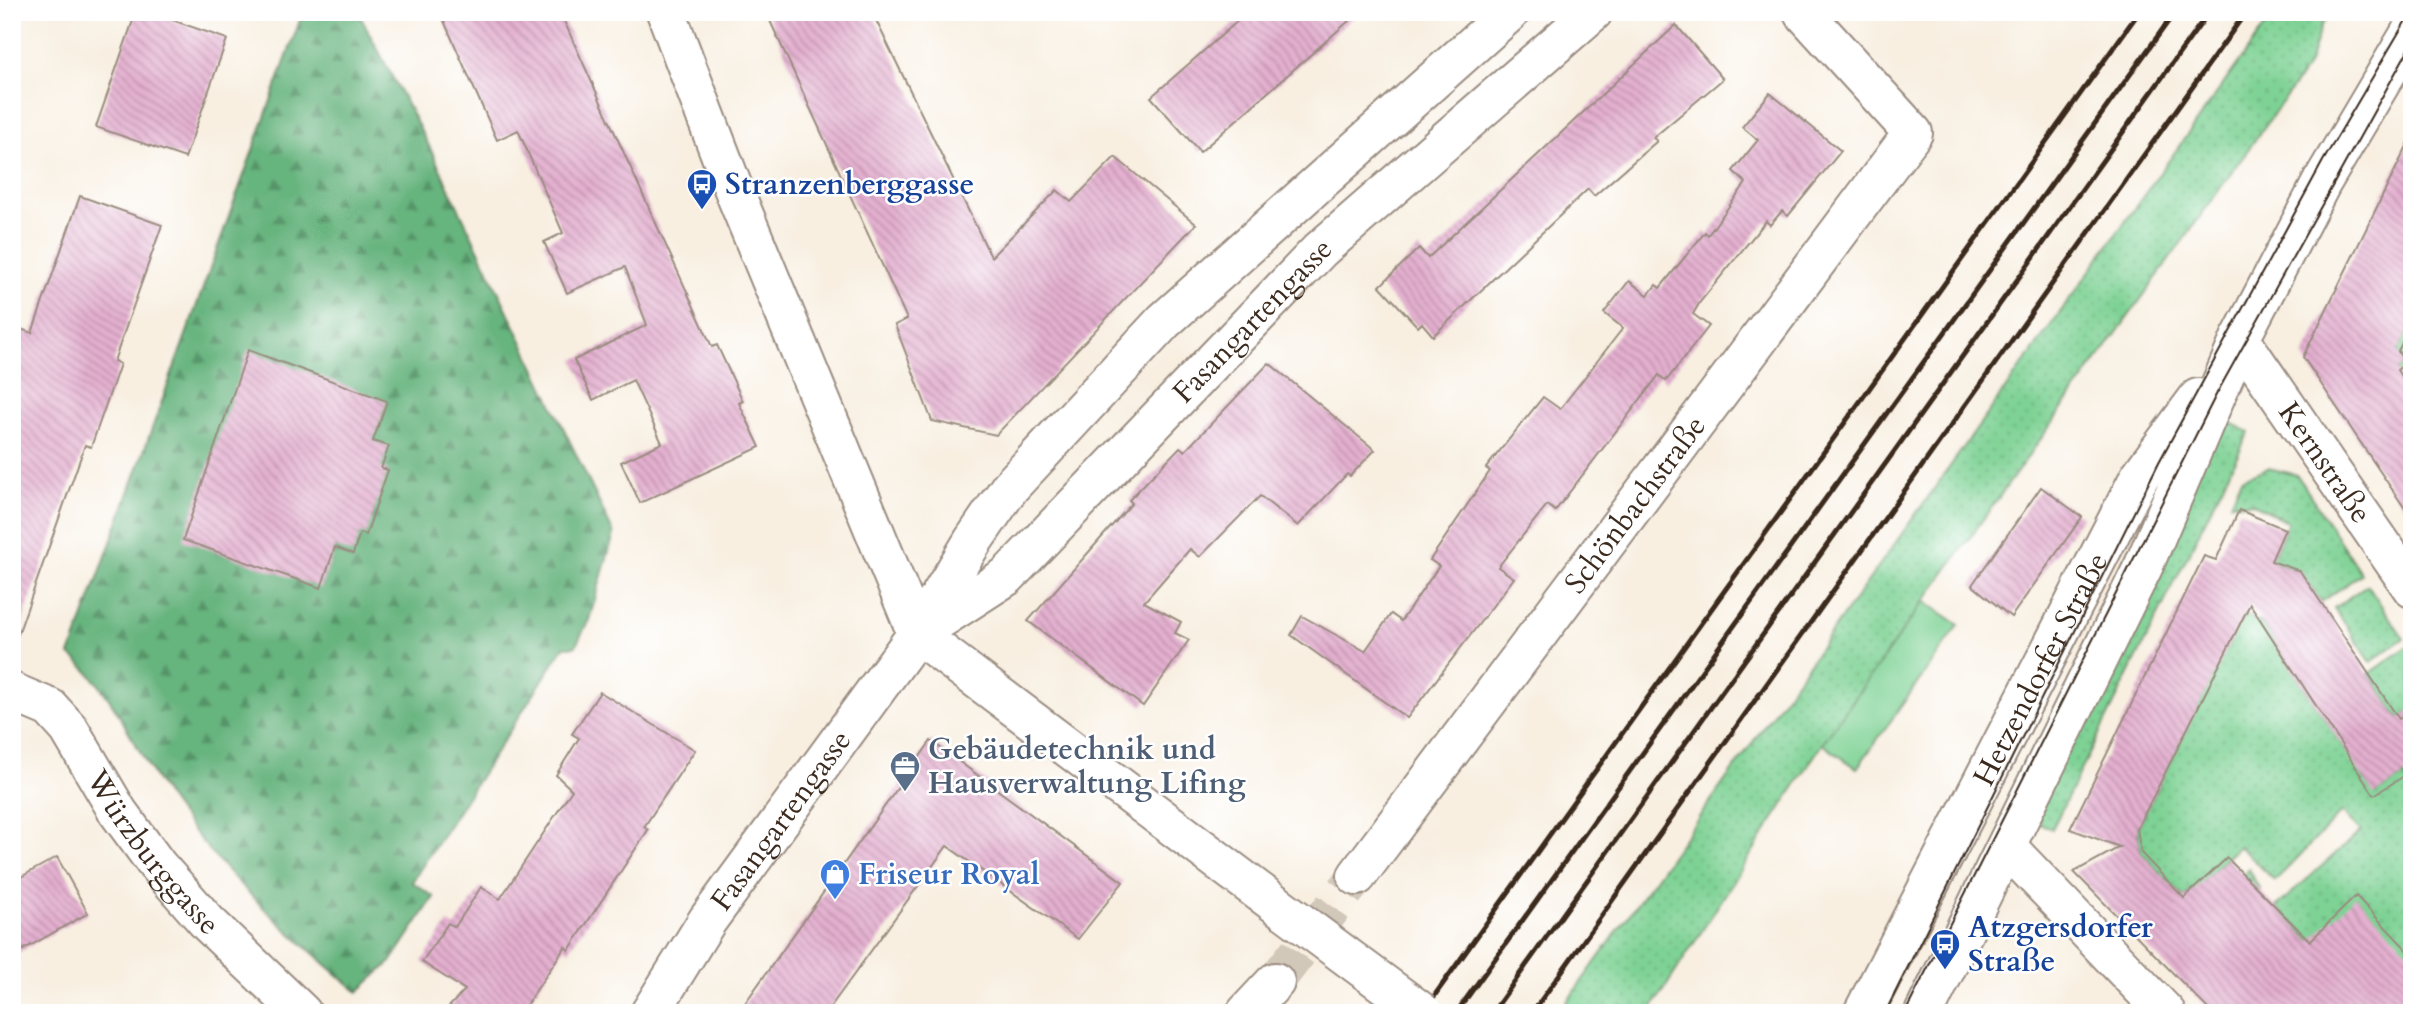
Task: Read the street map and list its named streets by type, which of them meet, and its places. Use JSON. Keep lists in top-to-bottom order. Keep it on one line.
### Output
{"streets":{"main road":["Fasangartengasse","Kernstraße","Schönbachstraße","Hetzendorfer Straße","Würzburggasse"]},"crossings":[["Kernstraße","Hetzendorfer Straße"]],"places":{"bus stop":["Stranzenberggasse","Atzgersdorfer Straße"],"office":["Gebäudetechnik und Hausverwaltung Lifing"],"shop":["Friseur Royal"]}}
